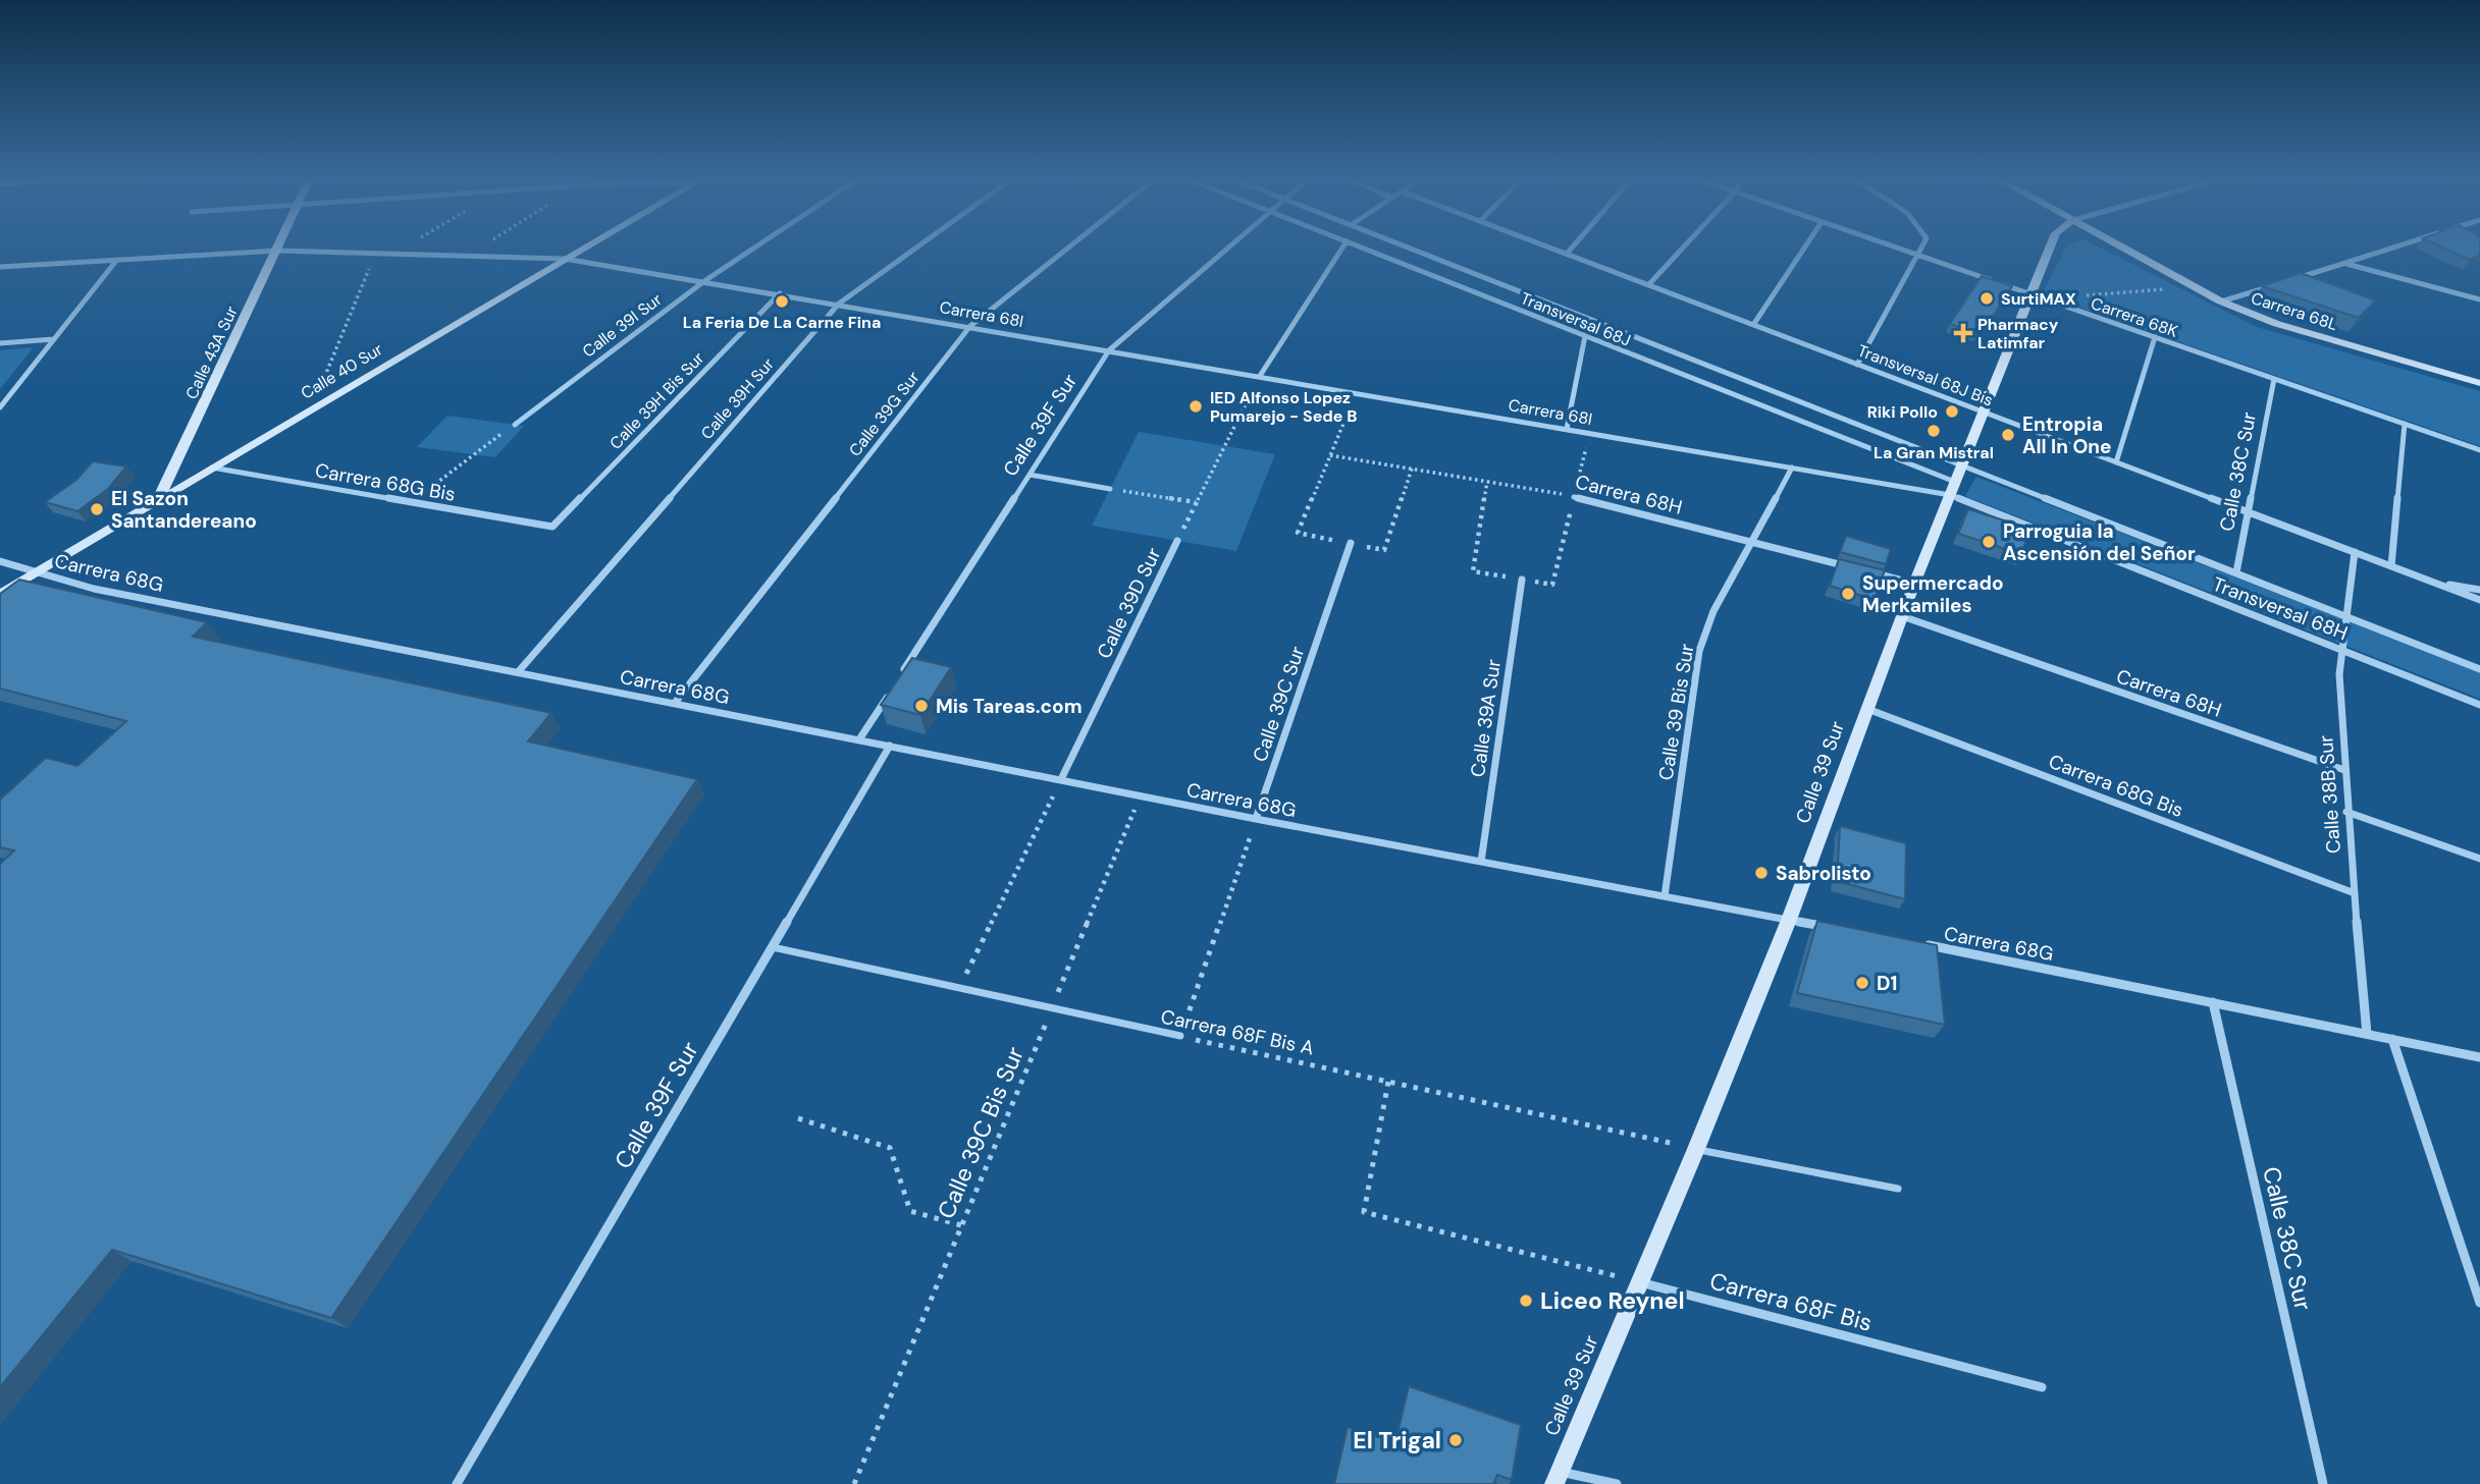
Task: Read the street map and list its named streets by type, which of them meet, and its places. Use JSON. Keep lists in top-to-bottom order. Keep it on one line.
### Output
{"streets":{"street":["Carrera 68L","Carrera 68I","Carrera 68K","Transversal 68J","Calle 39I Sur","Calle 43A Sur","Calle 40 Sur","Transversal 68J Bis","Calle 39H Sur","Calle 39H Bis Sur","Calle 39G Sur","Calle 39F Sur","Calle 38C Sur","Carrera 68G Bis","Carrera 68H","Carrera 68G","Calle 39D Sur","Transversal 68H","Calle 39C Sur","Calle 39 Bis Sur","Calle 39A Sur","Calle 39 Sur","Calle 38B Sur","Carrera 68F Bis"],"lane":["Carrera 68F Bis A"],"path":["Calle 39C Bis Sur"]},"crossings":[["Carrera 68I","Calle 39I Sur"],["Carrera 68I","Calle 43A Sur"],["Carrera 68I","Calle 40 Sur"],["Carrera 68I","Calle 39H Sur"],["Carrera 68I","Calle 39H Bis Sur"],["Carrera 68I","Calle 39G Sur"],["Carrera 68I","Calle 39F Sur"],["Carrera 68I","Calle 39D Sur"],["Carrera 68I","Transversal 68H"],["Carrera 68I","Calle 39 Bis Sur"],["Carrera 68I","Calle 39 Sur"],["Carrera 68K","Calle 38C Sur"],["Carrera 68K","Calle 39 Sur"],["Transversal 68J","Transversal 68H"],["Transversal 68J","Calle 39 Sur"],["Calle 43A Sur","Calle 40 Sur"],["Calle 40 Sur","Carrera 68G Bis"],["Calle 40 Sur","Carrera 68G"],["Transversal 68J Bis","Calle 38C Sur"],["Transversal 68J Bis","Calle 39 Sur"],["Transversal 68J Bis","Calle 38B Sur"],["Calle 39H Sur","Carrera 68G"],["Calle 39H Bis Sur","Carrera 68G Bis"],["Calle 39G Sur","Carrera 68G"],["Calle 39F Sur","Carrera 68G"],["Calle 39F Sur","Carrera 68F Bis A"],["Calle 38C Sur","Carrera 68G"],["Calle 38C Sur","Transversal 68H"],["Carrera 68G Bis","Calle 39 Sur"],["Carrera 68G Bis","Calle 38B Sur"],["Carrera 68H","Calle 39 Bis Sur"],["Carrera 68H","Calle 39 Sur"],["Carrera 68H","Calle 38B Sur"],["Carrera 68G","Calle 39D Sur"],["Carrera 68G","Calle 39C Sur"],["Carrera 68G","Calle 39 Bis Sur"],["Carrera 68G","Calle 39A Sur"],["Carrera 68G","Calle 39 Sur"],["Carrera 68G","Calle 38B Sur"],["Carrera 68G","Calle 39C Bis Sur"],["Transversal 68H","Calle 39 Sur"],["Transversal 68H","Calle 38B Sur"],["Calle 39 Sur","Carrera 68F Bis A"],["Calle 39 Sur","Carrera 68F Bis"],["Carrera 68F Bis A","Calle 39C Bis Sur"]],"places":{"other":["SurtiMAX","La Feria De La Carne Fina","IED Alfonso Lopez Pumarejo - Sede B","Riki Pollo","La Gran Mistral","Entropia All In One","El Sazon Santandereano","Parroguia la Ascensión del Señor","Supermercado Merkamiles","Mis Tareas.com","Sabrolisto","D1","Liceo Reynel","El Trigal"],"health":["Pharmacy Latimfar"]}}
